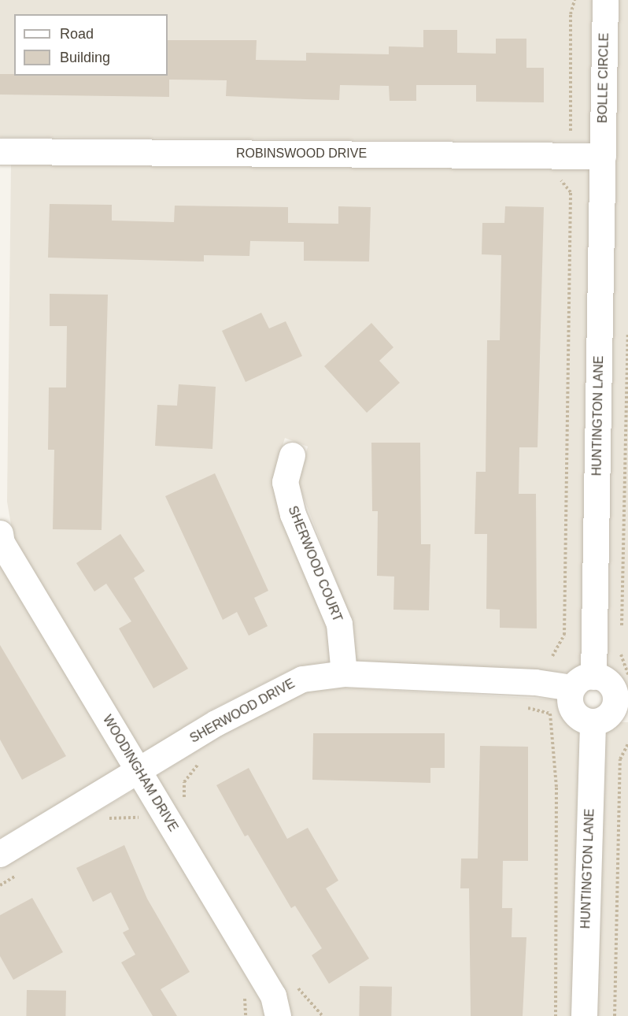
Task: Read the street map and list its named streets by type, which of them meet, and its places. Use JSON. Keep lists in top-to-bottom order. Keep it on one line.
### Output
{"streets":{"street":["BOLLE CIRCLE","ROBINSWOOD DRIVE","HUNTINGTON LANE","SHERWOOD COURT","SHERWOOD DRIVE","WOODINGHAM DRIVE"]},"crossings":[["BOLLE CIRCLE","ROBINSWOOD DRIVE"],["BOLLE CIRCLE","HUNTINGTON LANE"],["ROBINSWOOD DRIVE","HUNTINGTON LANE"],["HUNTINGTON LANE","SHERWOOD DRIVE"],["SHERWOOD COURT","SHERWOOD DRIVE"],["SHERWOOD DRIVE","WOODINGHAM DRIVE"]],"legend":["Road","Building"]}
